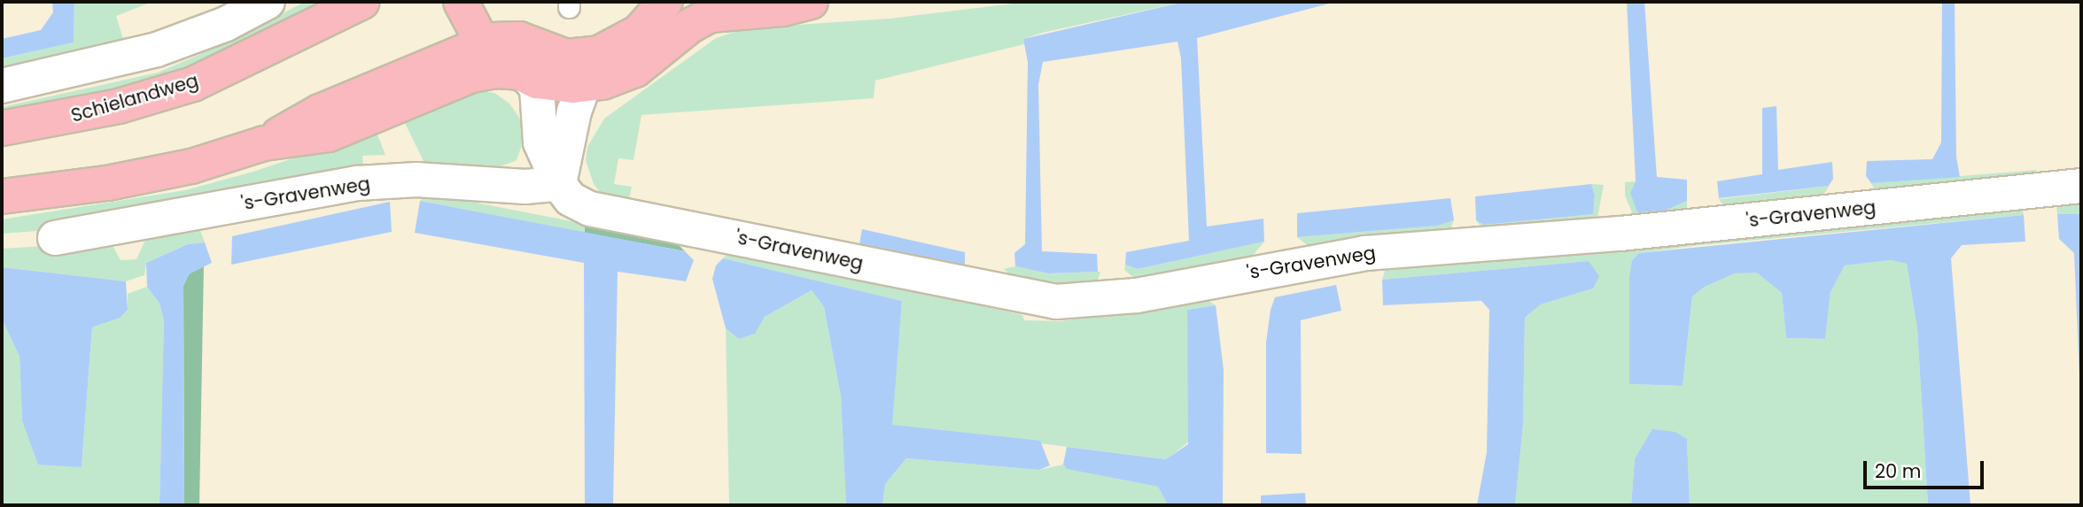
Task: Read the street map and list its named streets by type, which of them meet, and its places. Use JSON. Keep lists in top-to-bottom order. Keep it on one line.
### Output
{"streets":{"main road":["Schielandweg"],"street":["'s-Gravenweg"]},"scale_bar":"20 m"}
